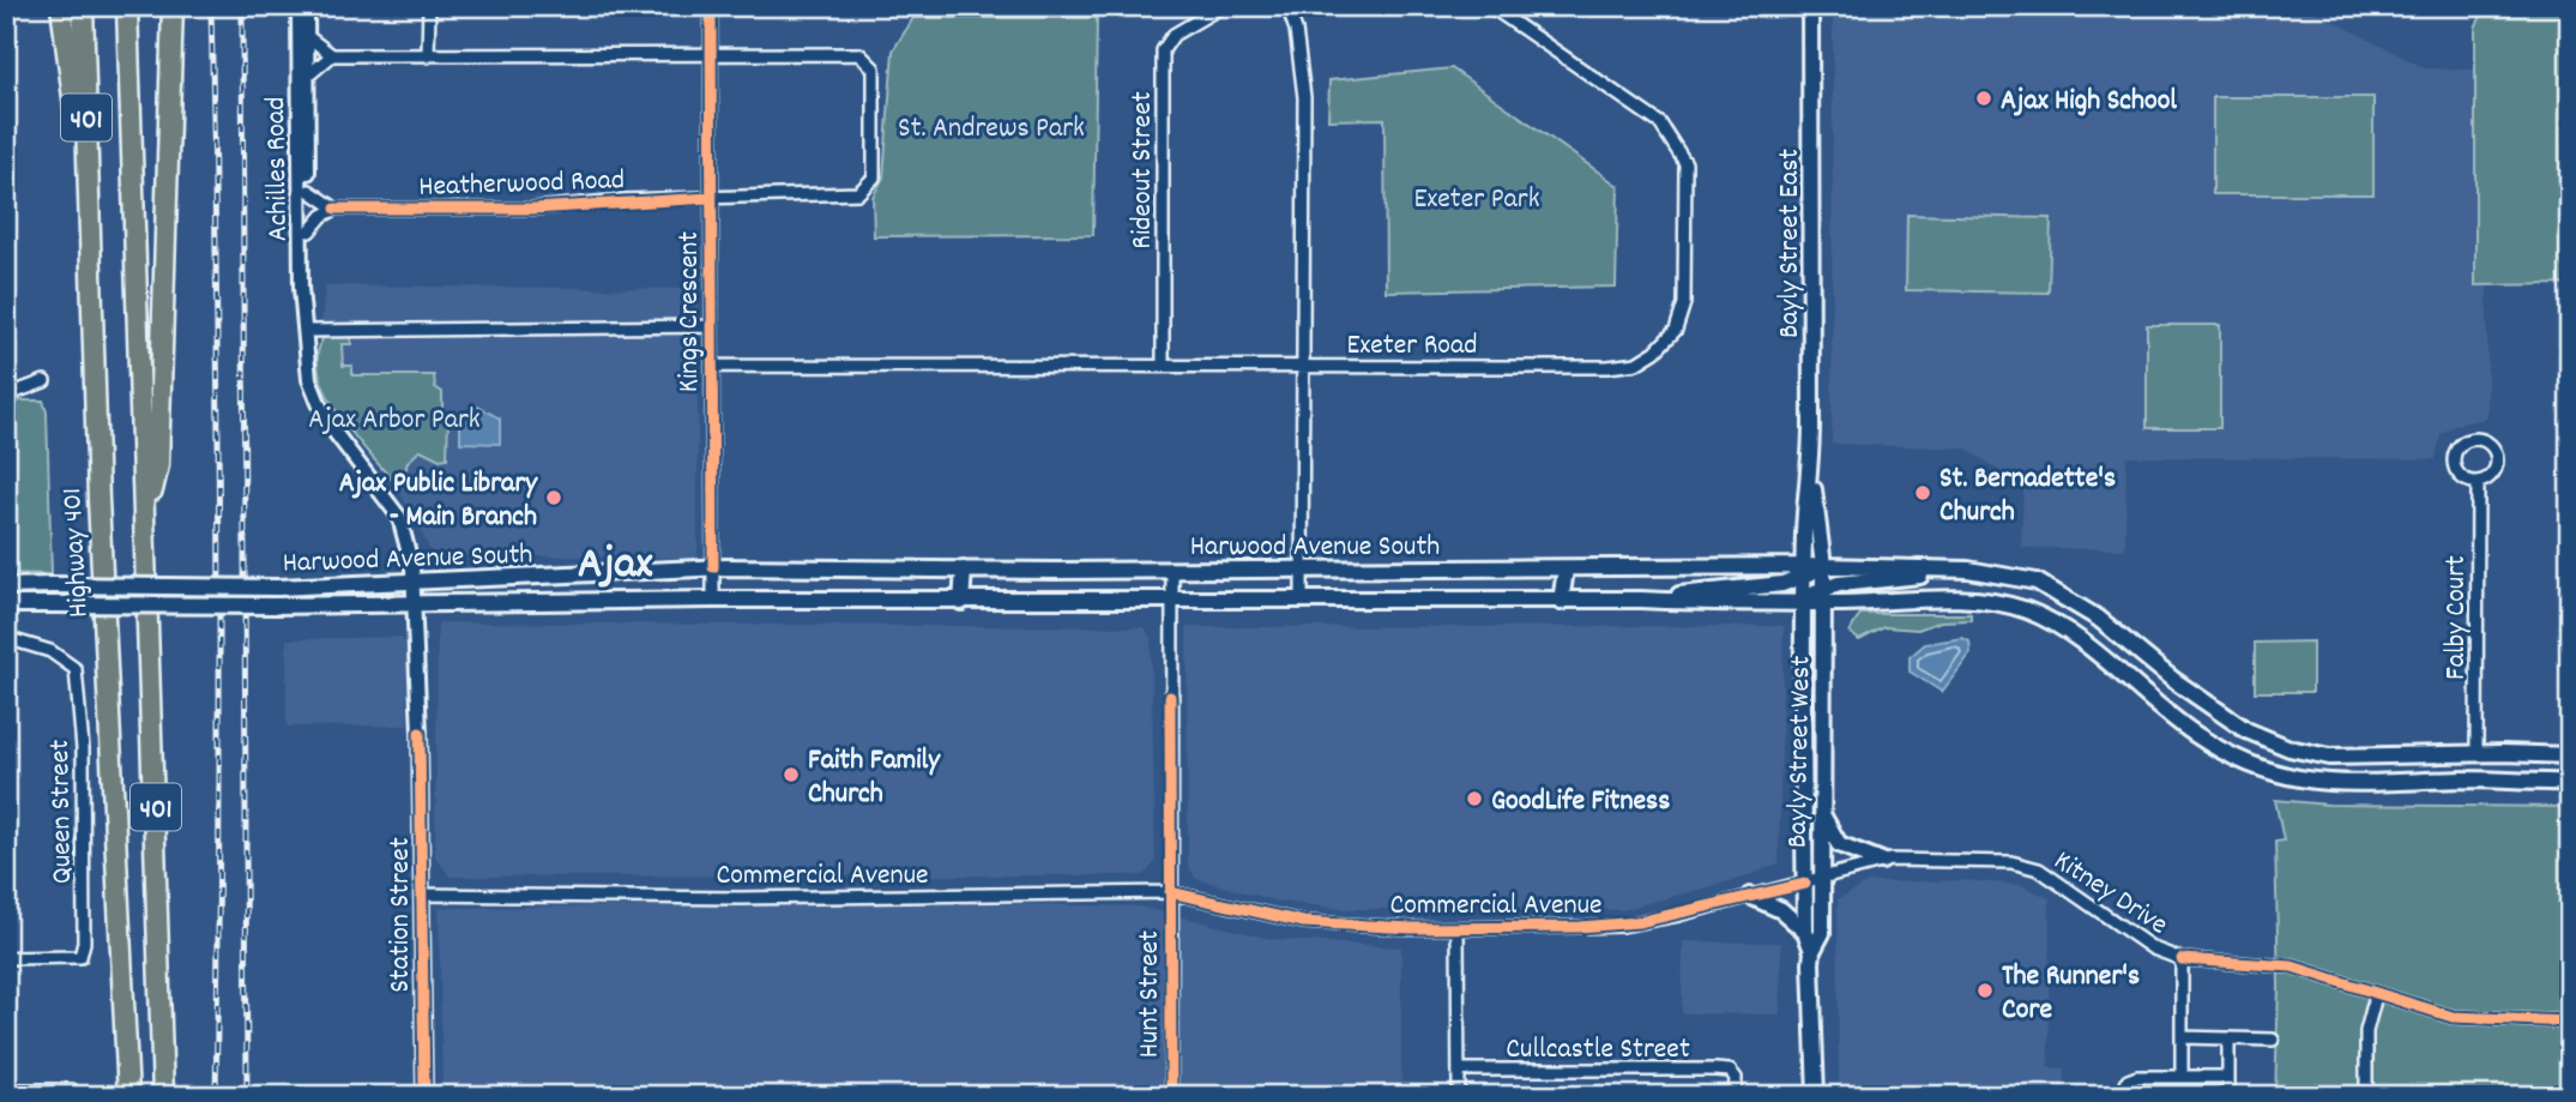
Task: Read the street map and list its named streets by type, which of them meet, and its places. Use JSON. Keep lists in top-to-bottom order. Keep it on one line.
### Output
{"streets":{"highway":["401","Highway 401"],"main road":["Bayly Street East","Harwood Avenue South","Bayly Street West"],"street":["Achilles Road","Rideout Street","Heatherwood Road","Kings Crescent","Exeter Road","Falby Court","Queen Street","Commercial Avenue","Kitney Drive","Station Street","Hunt Street","Cullcastle Street"]},"crossings":[["Achilles Road","Harwood Avenue South"],["Achilles Road","Station Street"],["Rideout Street","Exeter Road"],["Heatherwood Road","Kings Crescent"],["Bayly Street East","Harwood Avenue South"],["Bayly Street East","Bayly Street West"],["Kings Crescent","Exeter Road"],["Kings Crescent","Harwood Avenue South"],["Harwood Avenue South","Falby Court"],["Harwood Avenue South","Bayly Street West"],["Harwood Avenue South","Station Street"],["Harwood Avenue South","Hunt Street"],["Bayly Street West","Commercial Avenue"],["Bayly Street West","Kitney Drive"],["Commercial Avenue","Kitney Drive"],["Commercial Avenue","Station Street"],["Commercial Avenue","Hunt Street"]],"districts":["Ajax"],"parks":["St. Andrews Park","Exeter Park","Ajax Arbor Park"],"places":["Ajax High School","St. Bernadette's Church","Ajax Public Library - Main Branch","Faith Family Church","GoodLife Fitness","The Runner's Core"]}
